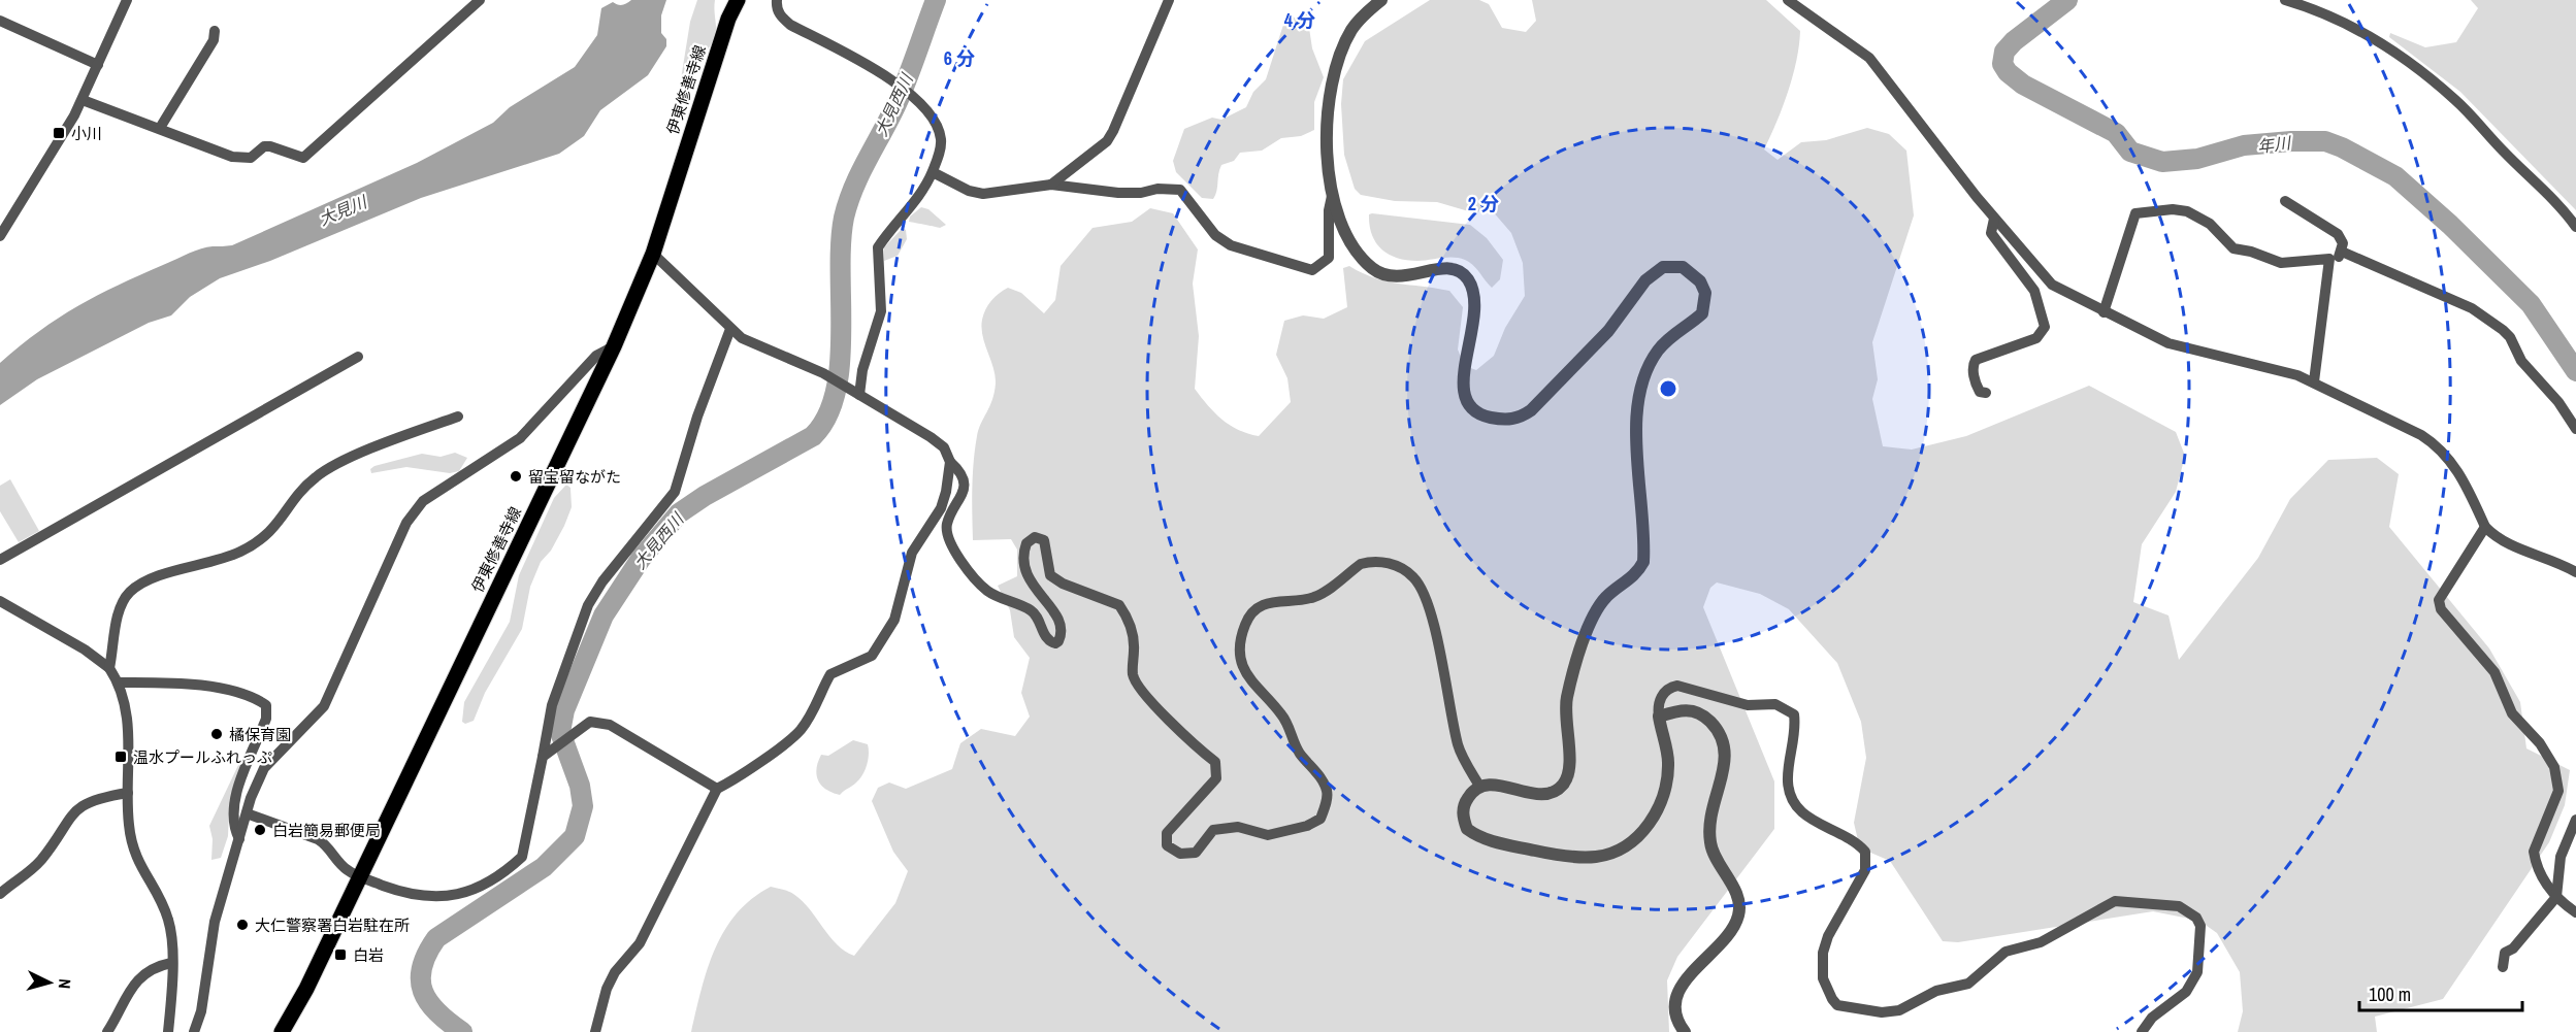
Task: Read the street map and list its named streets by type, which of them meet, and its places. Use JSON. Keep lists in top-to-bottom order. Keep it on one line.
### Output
{"streets":{"main road":["伊東修善寺線"]},"water":["大見西川","年川","大見川"],"places":{"transit":["小川","温水プールふれっぷ","白岩"],"other":["留宝留ながた","橘保育園","白岩簡易郵便局","大仁警察署白岩駐在所"]},"scale_bar":"100 m","north":"right","rings":["4 分","6 分","2 分"]}
